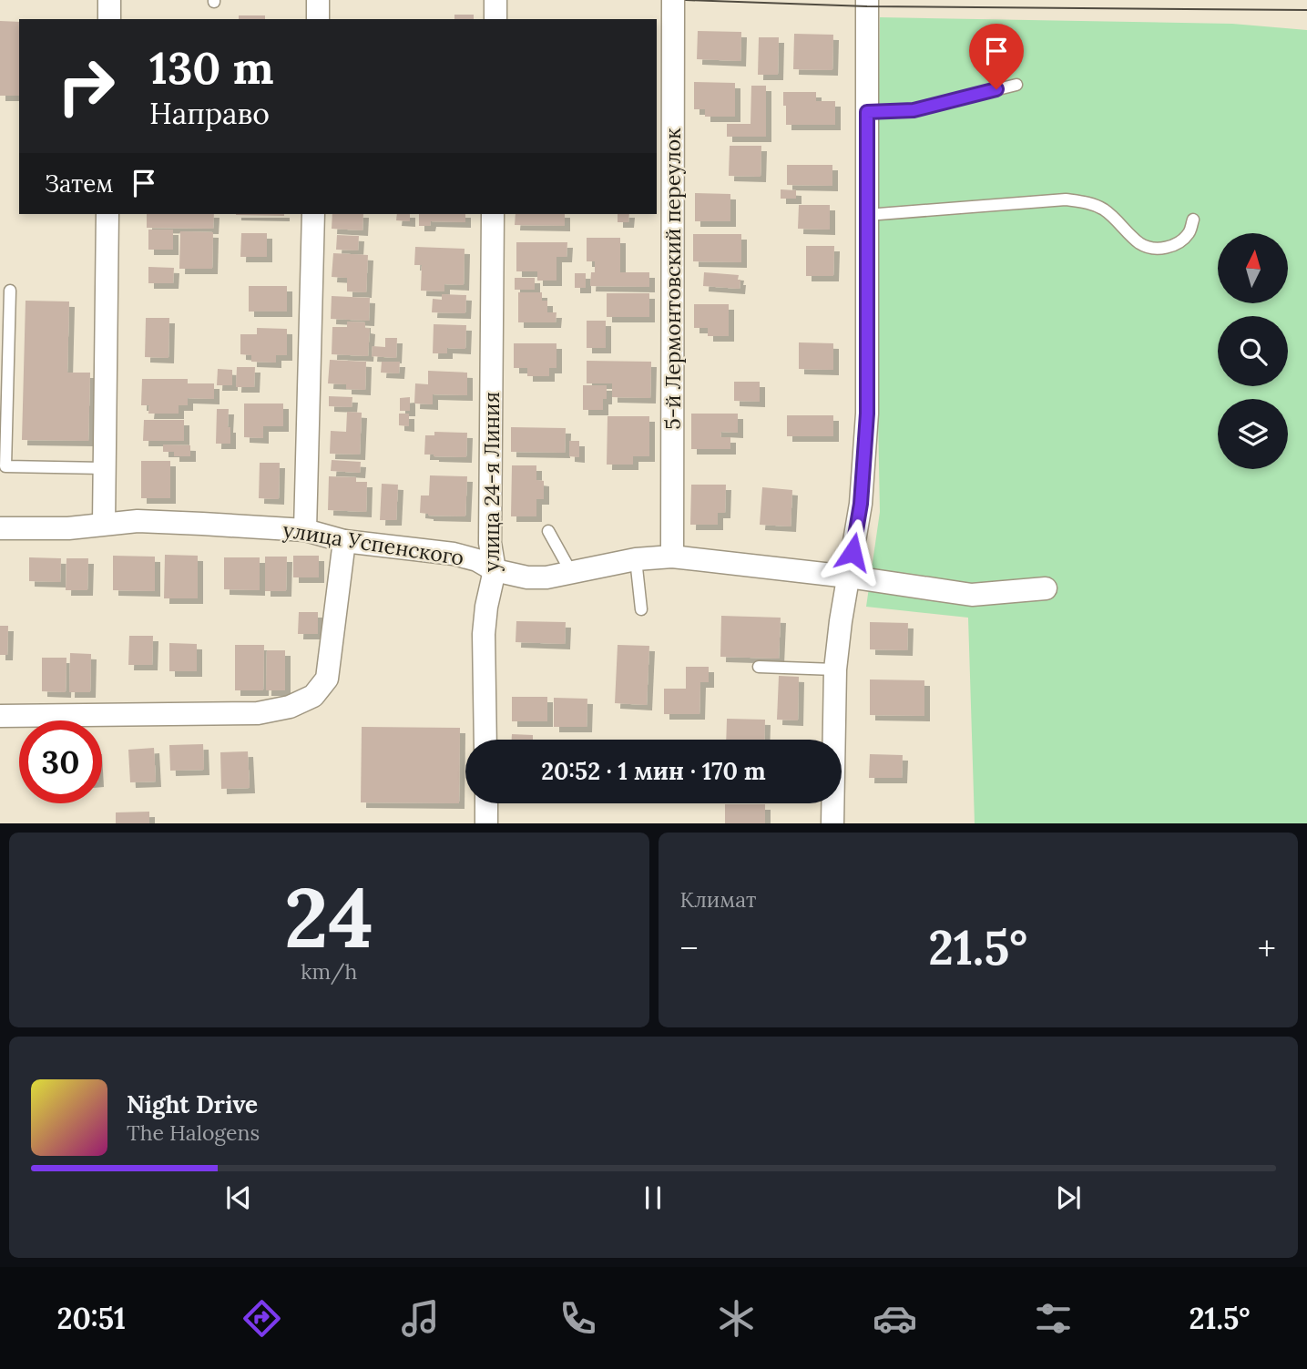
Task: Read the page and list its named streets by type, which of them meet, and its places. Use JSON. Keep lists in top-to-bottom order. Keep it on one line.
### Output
{"streets":{"street":["5-й Лермонтовский переулок","улица 24-я Линия","улица Успенского"]},"crossings":[["5-й Лермонтовский переулок","улица Успенского"],["улица 24-я Линия","улица Успенского"]],"north":"top","page":{"turn":["130 m","Направо"],"then":"Затем","limit":"30","trip":"20:52 · 1 мин · 170 m","tile":[["24","km/h"],"Климат"],"heat":["−","21.5°","+"],"song":["Night Drive","The Halogens"],"tabs":["20:51","21.5°"]}}
